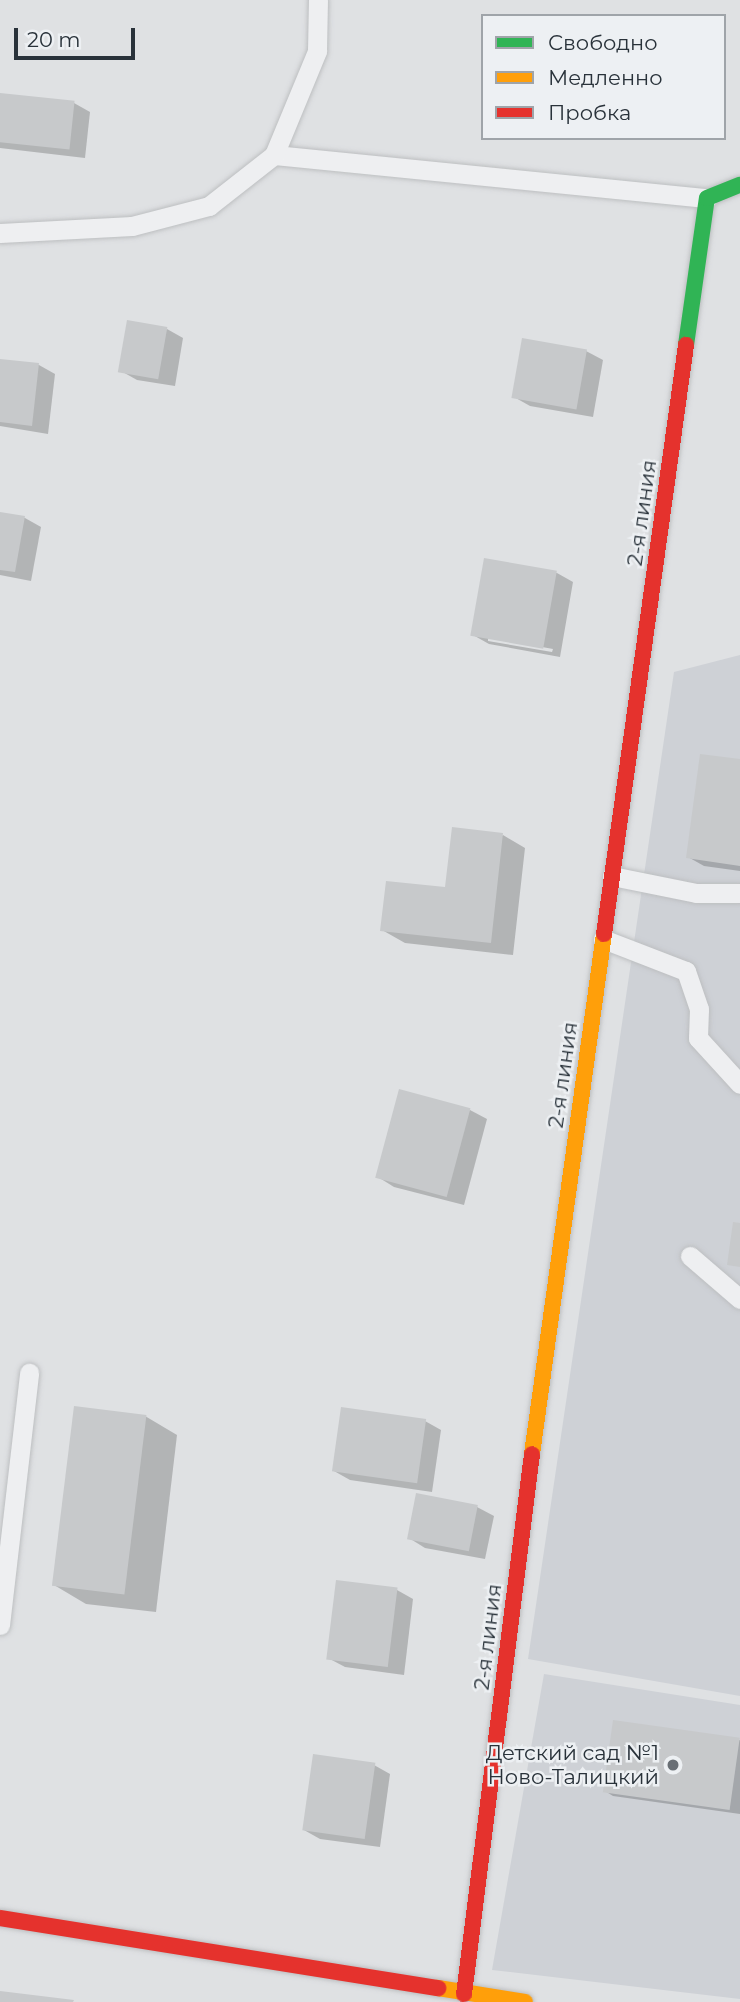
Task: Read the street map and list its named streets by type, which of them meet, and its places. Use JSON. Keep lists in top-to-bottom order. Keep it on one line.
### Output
{"streets":{"street":["2-я линия"]},"places":["Детский сад №1 Ново-Талицкий"],"legend":["Свободно","Медленно","Пробка"],"scale_bar":"20 m"}
